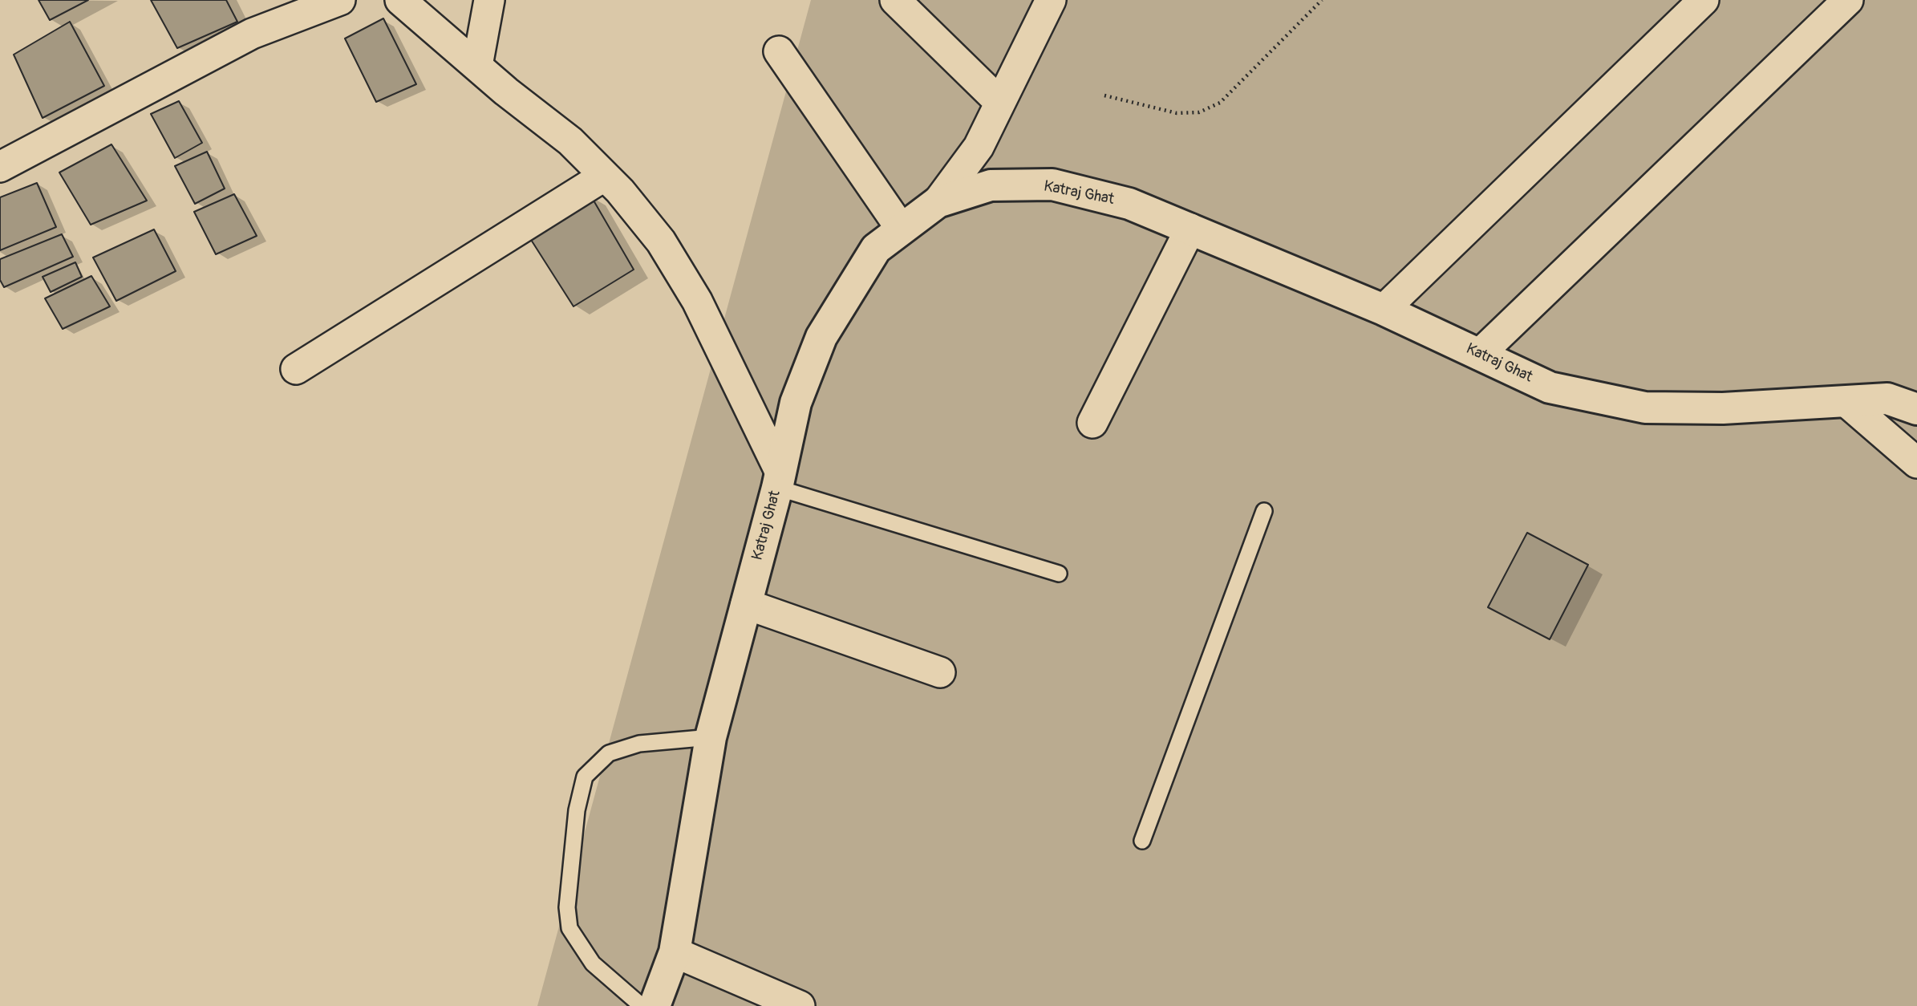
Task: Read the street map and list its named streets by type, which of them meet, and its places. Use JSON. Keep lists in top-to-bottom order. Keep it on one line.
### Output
{"streets":{"highway":["Katraj Ghat"]}}
